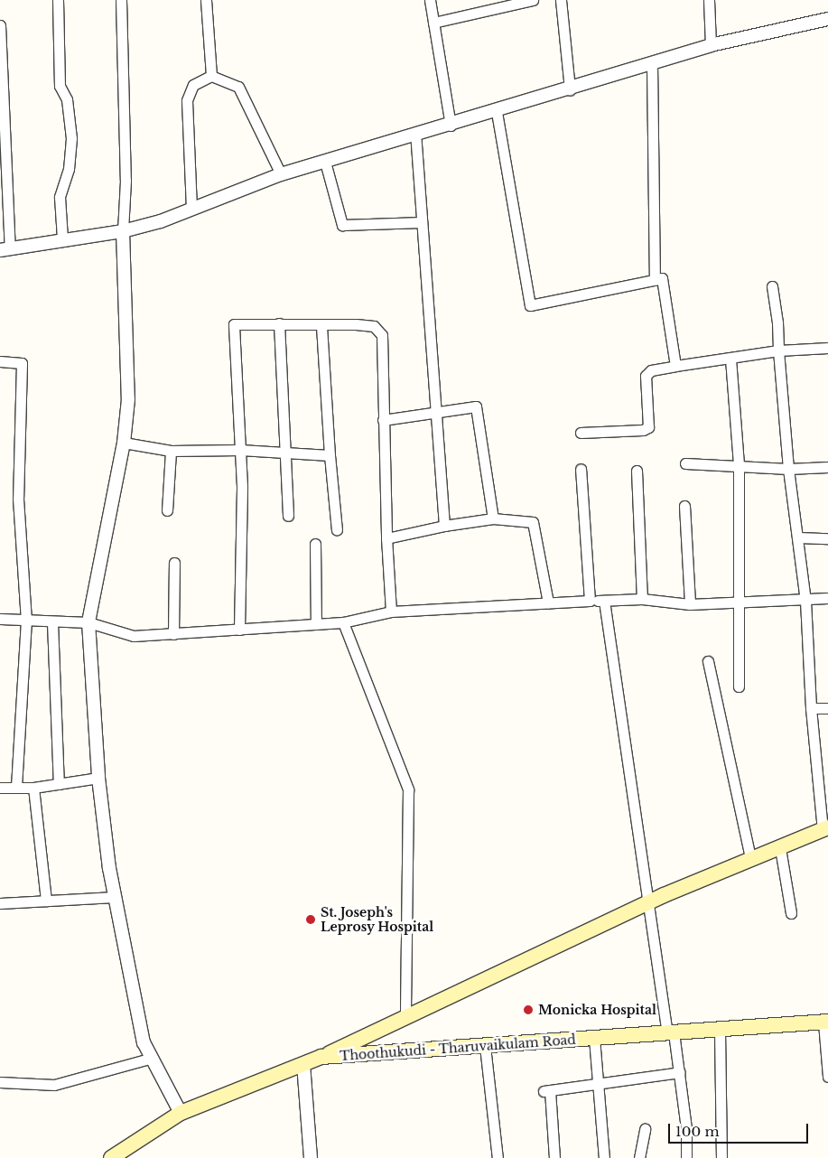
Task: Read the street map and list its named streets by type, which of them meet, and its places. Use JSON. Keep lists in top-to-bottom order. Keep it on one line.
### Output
{"streets":{"main road":["Thoothukudi - Tharuvaikulam Road"]},"places":["St. Joseph's Leprosy Hospital","Monicka Hospital"],"scale_bar":"100 m"}
